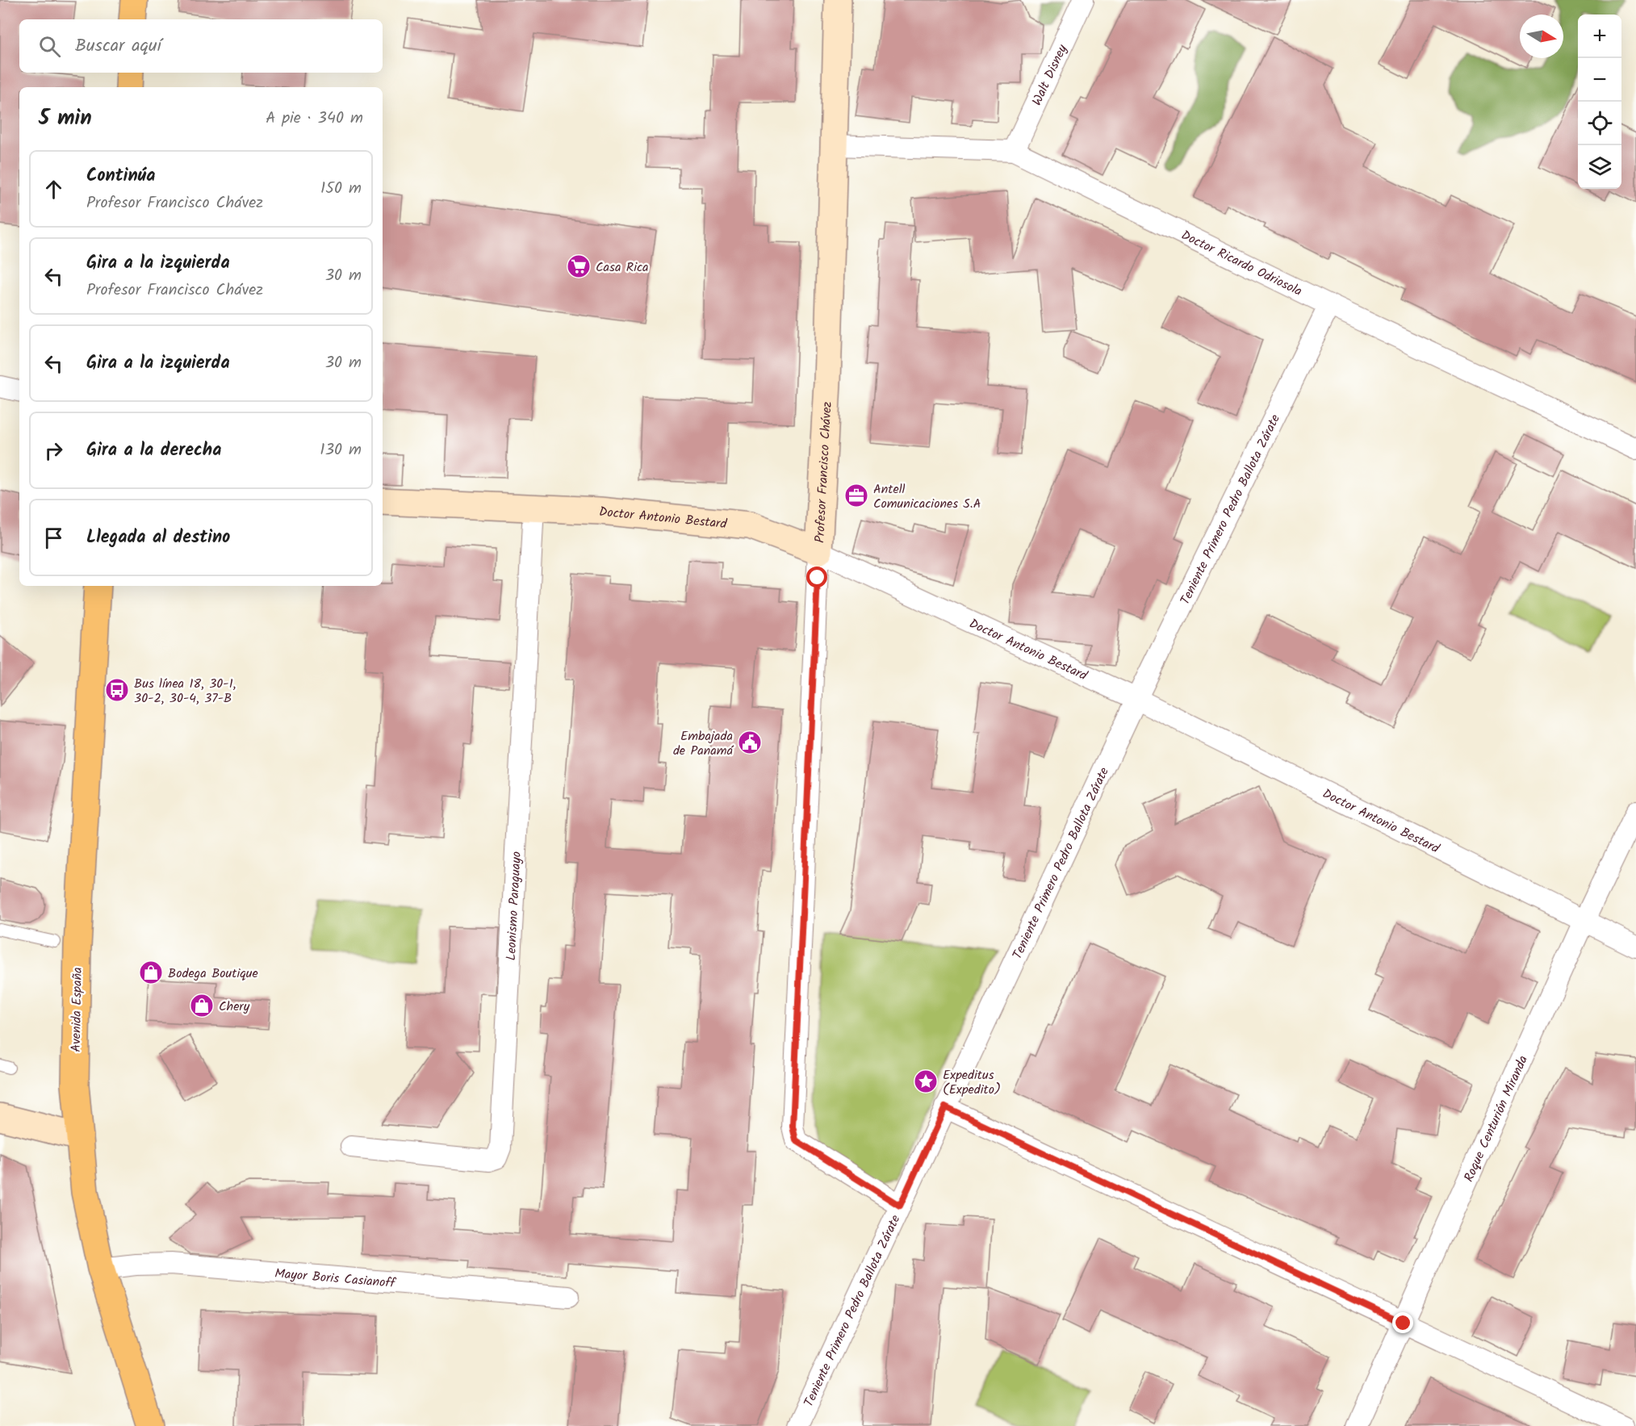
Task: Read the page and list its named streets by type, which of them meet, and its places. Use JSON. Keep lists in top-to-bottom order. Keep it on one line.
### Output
{"streets":{"main road":["Avenida España"],"street":["Walt Disney","Doctor Ricardo Odriosola","Profesor Francisco Chávez","Teniente Primero Pedro Ballota Zárate","Doctor Antonio Bestard","Leonismo Paraguayo","Roque Centurión Miranda","Mayor Boris Casianoff"]},"crossings":[["Walt Disney","Doctor Ricardo Odriosola"],["Doctor Ricardo Odriosola","Profesor Francisco Chávez"],["Doctor Ricardo Odriosola","Teniente Primero Pedro Ballota Zárate"],["Profesor Francisco Chávez","Teniente Primero Pedro Ballota Zárate"],["Profesor Francisco Chávez","Doctor Antonio Bestard"],["Teniente Primero Pedro Ballota Zárate","Doctor Antonio Bestard"],["Doctor Antonio Bestard","Leonismo Paraguayo"],["Doctor Antonio Bestard","Roque Centurión Miranda"],["Avenida España","Mayor Boris Casianoff"]],"places":{"supermarket":["Casa Rica"],"office":["Antell Comunicaciones S.A"],"bus stop":["Bus línea 18, 30-1, 30-2, 30-4, 37-B"],"public building":["Embajada de Panamá"],"shop":["Bodega Boutique","Chery"],"place":["Expeditus (Expedito)"]},"north":"right","page":{"map_buttons":["+","−"],"search":"Buscar aquí","heading":["5 min","A pie · 340 m"],"list":[["Continúa","Profesor Francisco Chávez","150 m"],["Gira a la izquierda","Profesor Francisco Chávez","30 m"],["Gira a la izquierda","30 m"],["Gira a la derecha","130 m"],"Llegada al destino"]}}
